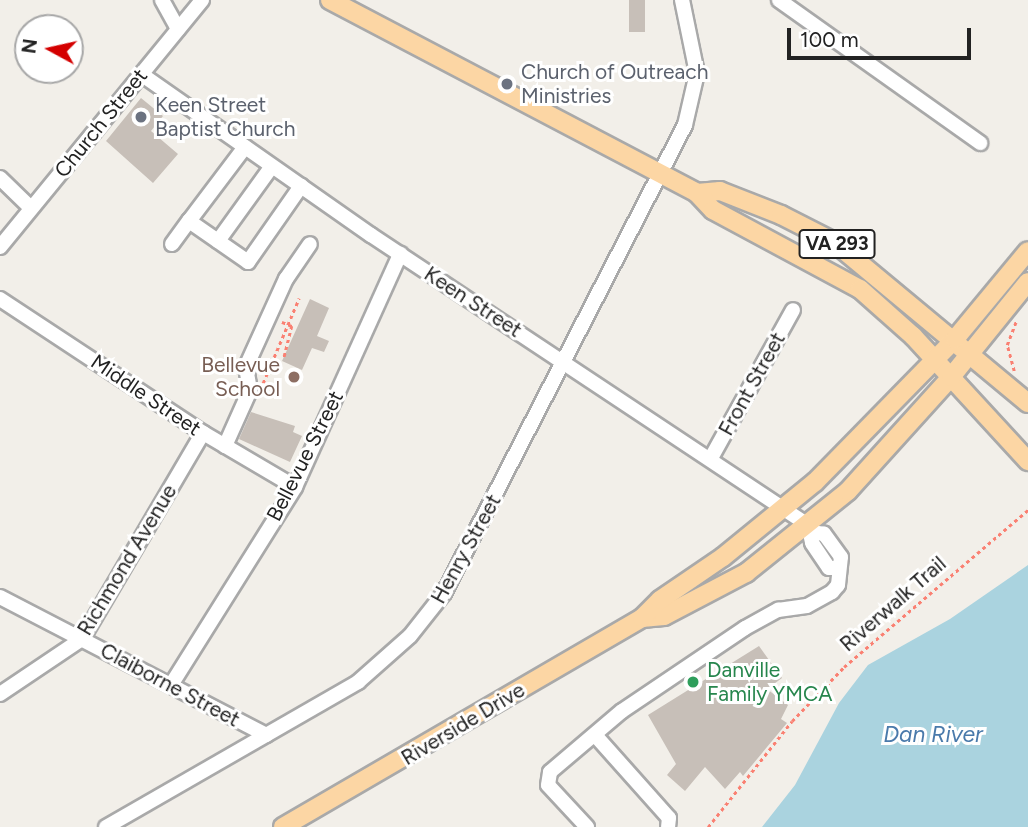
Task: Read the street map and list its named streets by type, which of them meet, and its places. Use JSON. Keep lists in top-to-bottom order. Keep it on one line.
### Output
{"streets":{"main road":["VA 293","Riverside Drive"],"street":["Church Street","Keen Street","Front Street","Middle Street","Bellevue Street","Henry Street","Richmond Avenue","Claiborne Street"],"path":["Riverwalk Trail"]},"crossings":[["Church Street","Keen Street"],["VA 293","Henry Street"],["VA 293","Riverside Drive"],["Keen Street","Front Street"],["Keen Street","Bellevue Street"],["Keen Street","Henry Street"],["Keen Street","Riverside Drive"],["Middle Street","Bellevue Street"],["Middle Street","Richmond Avenue"],["Bellevue Street","Claiborne Street"],["Henry Street","Claiborne Street"],["Richmond Avenue","Claiborne Street"]],"water":["Dan River"],"places":["Church of Outreach Ministries","Keen Street Baptist Church","Bellevue School","Danville Family YMCA"],"scale_bar":"100 m","north":"left"}
